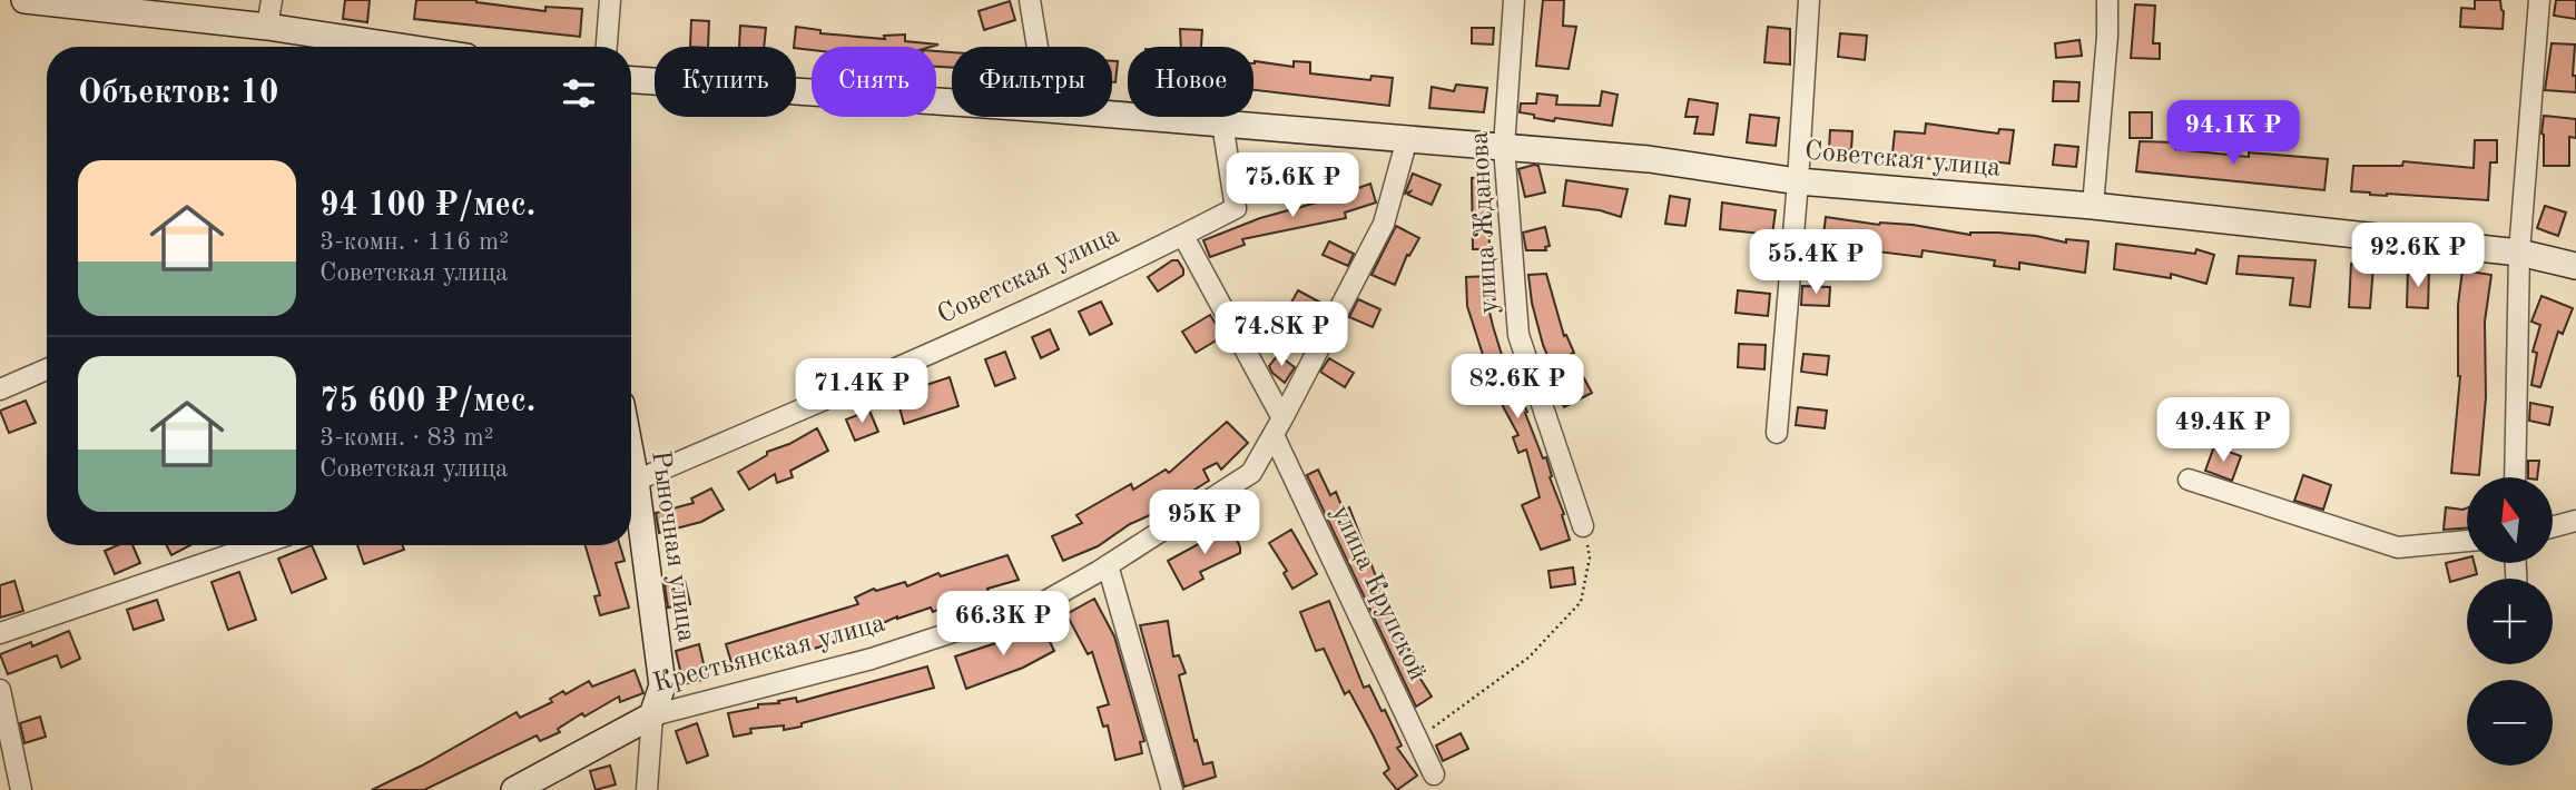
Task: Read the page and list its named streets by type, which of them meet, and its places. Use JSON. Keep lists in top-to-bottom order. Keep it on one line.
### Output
{"streets":{"street":["Советская улица","улица Жданова","Рыночная улица","улица Крупской","Крестьянская улица"]},"crossings":[["Советская улица","улица Жданова"],["Советская улица","Рыночная улица"],["Советская улица","улица Крупской"],["Советская улица","Крестьянская улица"],["Рыночная улица","Крестьянская улица"],["улица Крупской","Крестьянская улица"]],"north":"top","page":{"chip":["Купить","Снять","Фильтры","Новое"],"heading":"Объектов: 10","price":["94.1K ₽","75.6K ₽","92.6K ₽","55.4K ₽","74.8K ₽","82.6K ₽","71.4K ₽","49.4K ₽","95K ₽","66.3K ₽"],"list":[{"name":"94 100 ₽/мес.","note":"3-комн. · 116 m² · Советская улица"},{"name":"75 600 ₽/мес.","note":"3-комн. · 83 m² · Советская улица"}],"map_buttons":["+","−"]}}
